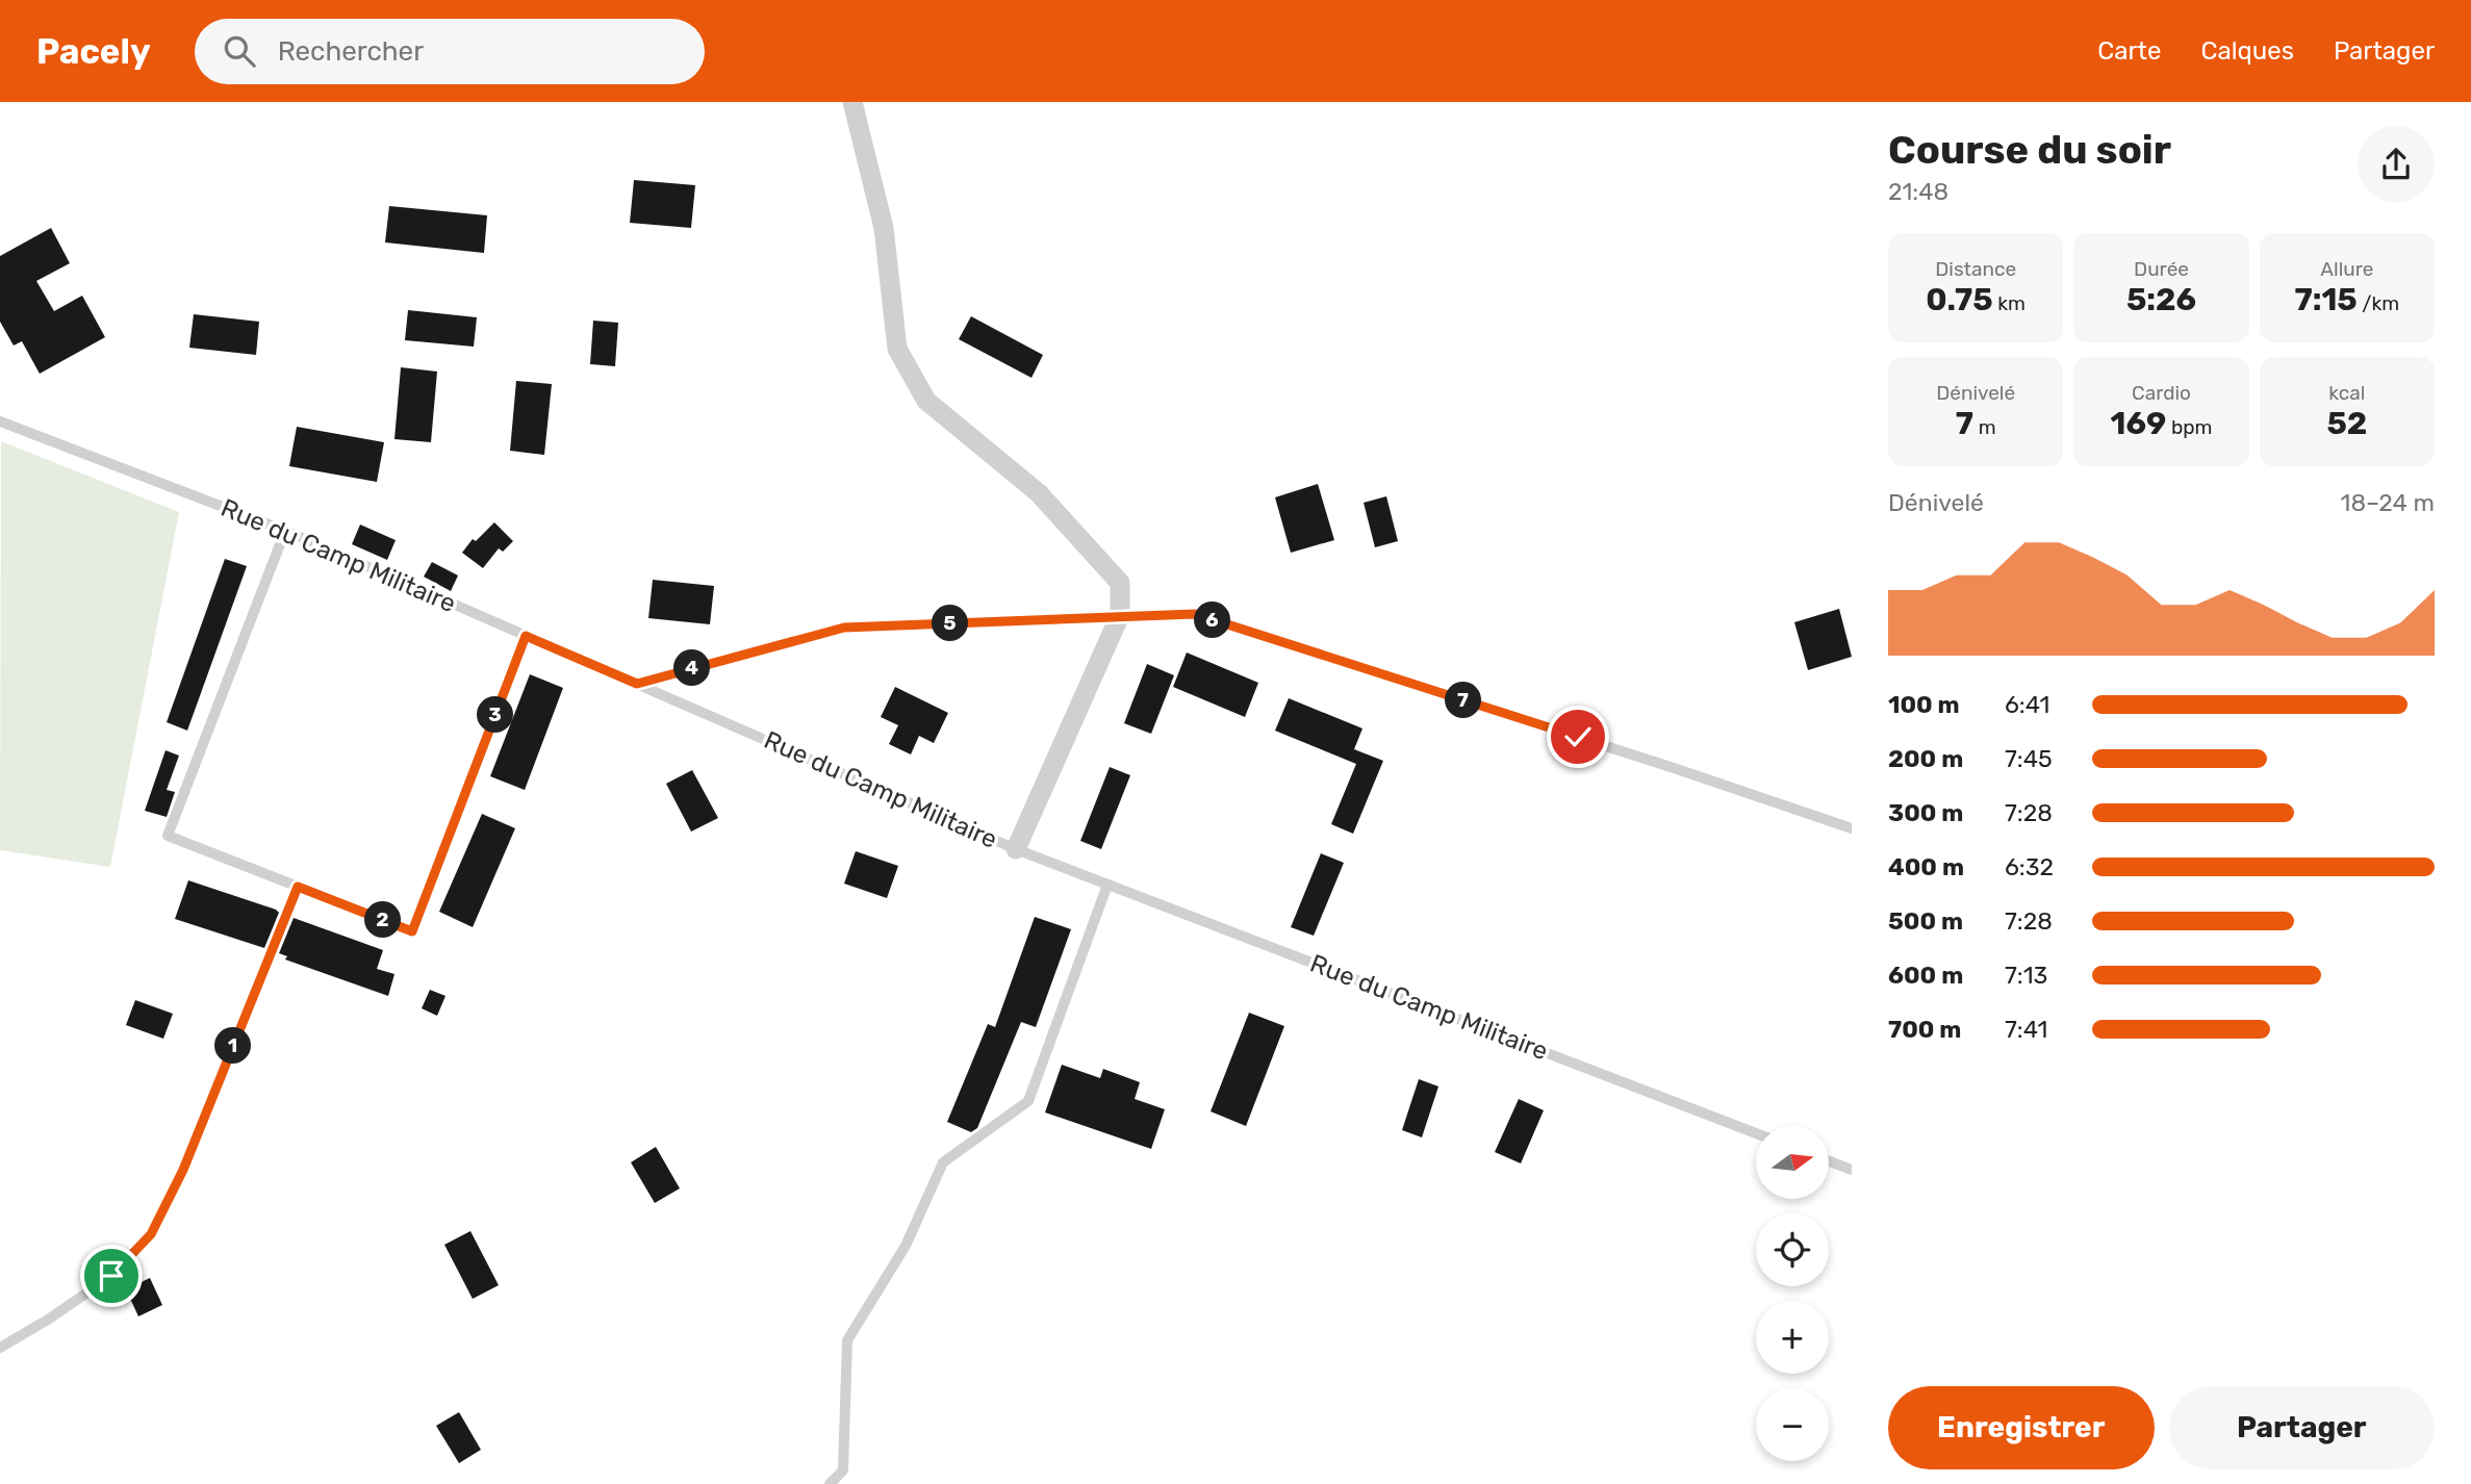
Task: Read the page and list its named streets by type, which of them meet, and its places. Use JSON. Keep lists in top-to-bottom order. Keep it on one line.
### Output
{"streets":{"lane":["Rue du Camp Militaire"]},"north":"right","page":{"header":"Pacely","search":"Rechercher","nav":["Carte","Calques","Partager"],"heading":["Course du soir","21:48"],"stats":[["Distance","0.75 km"],["Durée","5:26"],["Allure","7:15 /km"],["Dénivelé","7 m"],["Cardio","169 bpm"],["kcal","52"]],"chart":["Dénivelé","18–24 m"],"pins":["6","5","4","7","3","2","1"],"list":[{"name":"100 m","note":"6:41"},{"name":"200 m","note":"7:45"},{"name":"300 m","note":"7:28"},{"name":"400 m","note":"6:32"},{"name":"500 m","note":"7:28"},{"name":"600 m","note":"7:13"},{"name":"700 m","note":"7:41"}],"map_buttons":["+","−"],"buttons":["Enregistrer","Partager"]}}
